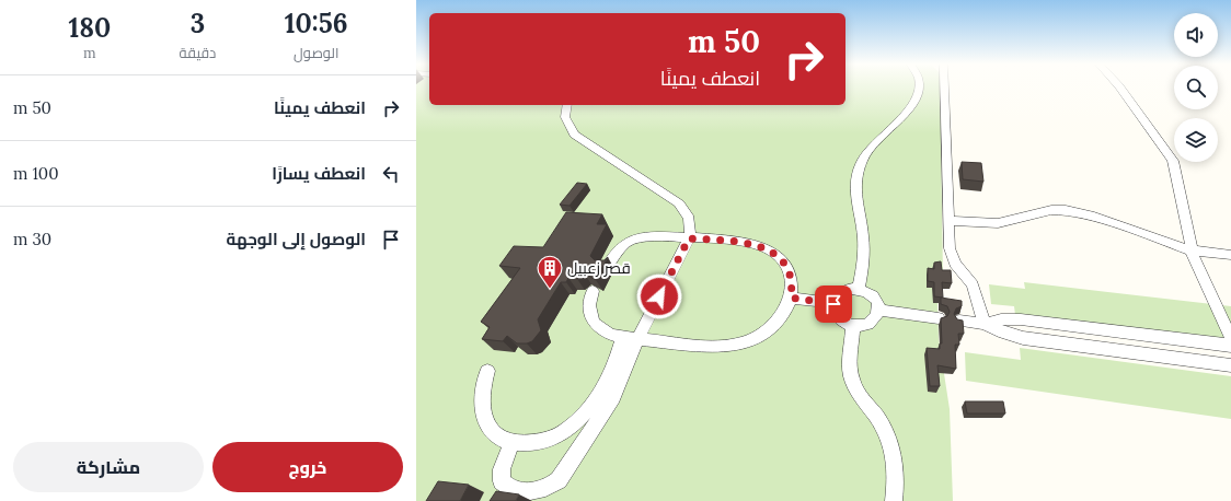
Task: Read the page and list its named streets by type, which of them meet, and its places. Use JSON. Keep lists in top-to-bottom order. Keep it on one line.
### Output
{"places":{"building":["قصر زعبيل"]},"page":{"eta":["10:56","الوصول","3","دقيقة","180","m"],"turn":["50 m","انعطف يمينًا"],"list":[{"name":"انعطف يمينًا","value":"50 m"},{"name":"انعطف يسارًا","value":"100 m"},{"name":"الوصول إلى الوجهة","value":"30 m"}],"buttons":["خروج","مشاركة"]}}
